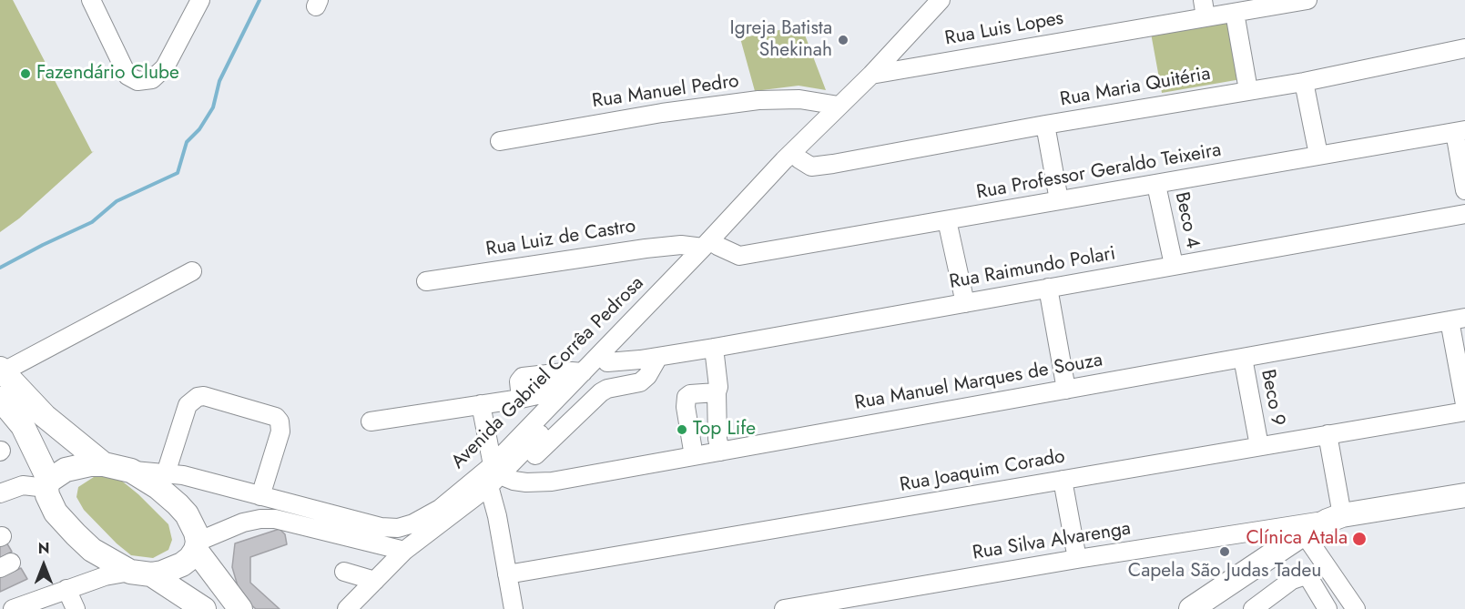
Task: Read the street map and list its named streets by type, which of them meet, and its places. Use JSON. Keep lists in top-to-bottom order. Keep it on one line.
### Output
{"streets":{"street":["Rua Luis Lopes","Rua Maria Quitéria","Rua Manuel Pedro","Rua Professor Geraldo Teixeira","Beco 4","Rua Luiz de Castro","Rua Raimundo Polari","Avenida Gabriel Corrêa Pedrosa","Rua Manuel Marques de Souza","Beco 9","Rua Joaquim Corado","Rua Silva Alvarenga"]},"crossings":[["Rua Luis Lopes","Avenida Gabriel Corrêa Pedrosa"],["Rua Maria Quitéria","Avenida Gabriel Corrêa Pedrosa"],["Rua Manuel Pedro","Avenida Gabriel Corrêa Pedrosa"],["Rua Professor Geraldo Teixeira","Beco 4"],["Rua Professor Geraldo Teixeira","Rua Luiz de Castro"],["Rua Professor Geraldo Teixeira","Avenida Gabriel Corrêa Pedrosa"],["Beco 4","Rua Raimundo Polari"],["Rua Luiz de Castro","Avenida Gabriel Corrêa Pedrosa"],["Rua Raimundo Polari","Avenida Gabriel Corrêa Pedrosa"],["Avenida Gabriel Corrêa Pedrosa","Rua Manuel Marques de Souza"],["Rua Manuel Marques de Souza","Beco 9"],["Beco 9","Rua Joaquim Corado"]],"places":["Igreja Batista Shekinah","Fazendário Clube","Top Life","Clínica Atala","Capela São Judas Tadeu"],"north":"top"}
